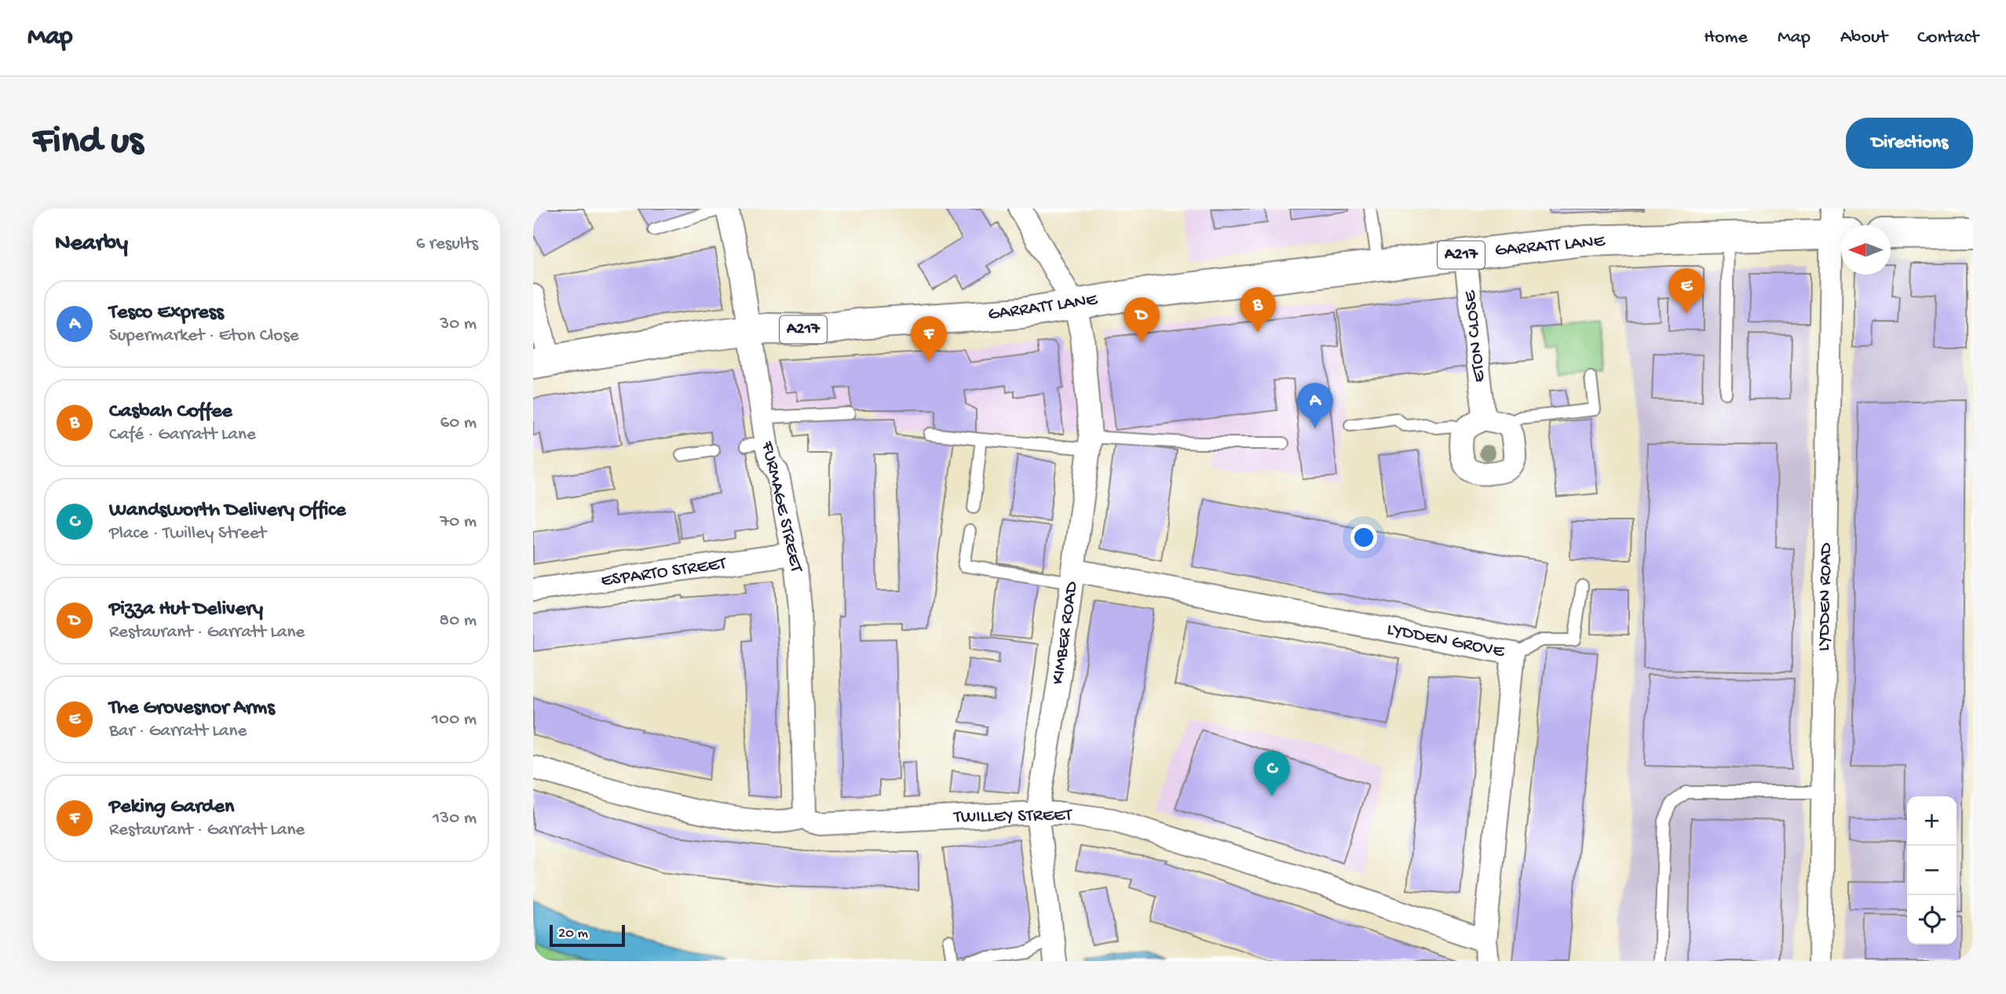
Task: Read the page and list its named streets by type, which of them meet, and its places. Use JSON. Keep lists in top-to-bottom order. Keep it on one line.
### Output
{"streets":{"main road":["GARRATT LANE","A217"],"street":["ETON CLOSE","FURMAGE STREET","ESPARTO STREET","LYDDEN ROAD","KIMBER ROAD","LYDDEN GROVE","TWILLEY STREET"]},"crossings":[["GARRATT LANE","ETON CLOSE"],["GARRATT LANE","FURMAGE STREET"],["GARRATT LANE","LYDDEN ROAD"],["GARRATT LANE","KIMBER ROAD"],["FURMAGE STREET","ESPARTO STREET"],["FURMAGE STREET","TWILLEY STREET"],["KIMBER ROAD","LYDDEN GROVE"],["KIMBER ROAD","TWILLEY STREET"],["LYDDEN GROVE","TWILLEY STREET"]],"scale_bar":"20 m","north":"left","page":{"header":"Map","nav":["Home","Map","About","Contact"],"buttons":"Directions","title":"Find us","heading":["Nearby","6 results"],"pins":["E","B","D","F","A","C"],"list":[{"mark":"A","name":"Tesco Express","note":"Supermarket · Eton Close","value":"30 m"},{"mark":"B","name":"Casbah Coffee","note":"Café · Garratt Lane","value":"60 m"},{"mark":"C","name":"Wandsworth Delivery Office","note":"Place · Twilley Street","value":"70 m"},{"mark":"D","name":"Pizza Hut Delivery","note":"Restaurant · Garratt Lane","value":"80 m"},{"mark":"E","name":"The Grovesnor Arms","note":"Bar · Garratt Lane","value":"100 m"},{"mark":"F","name":"Peking Garden","note":"Restaurant · Garratt Lane","value":"130 m"}],"map_buttons":["+","−"],"scale":"20 m"}}
